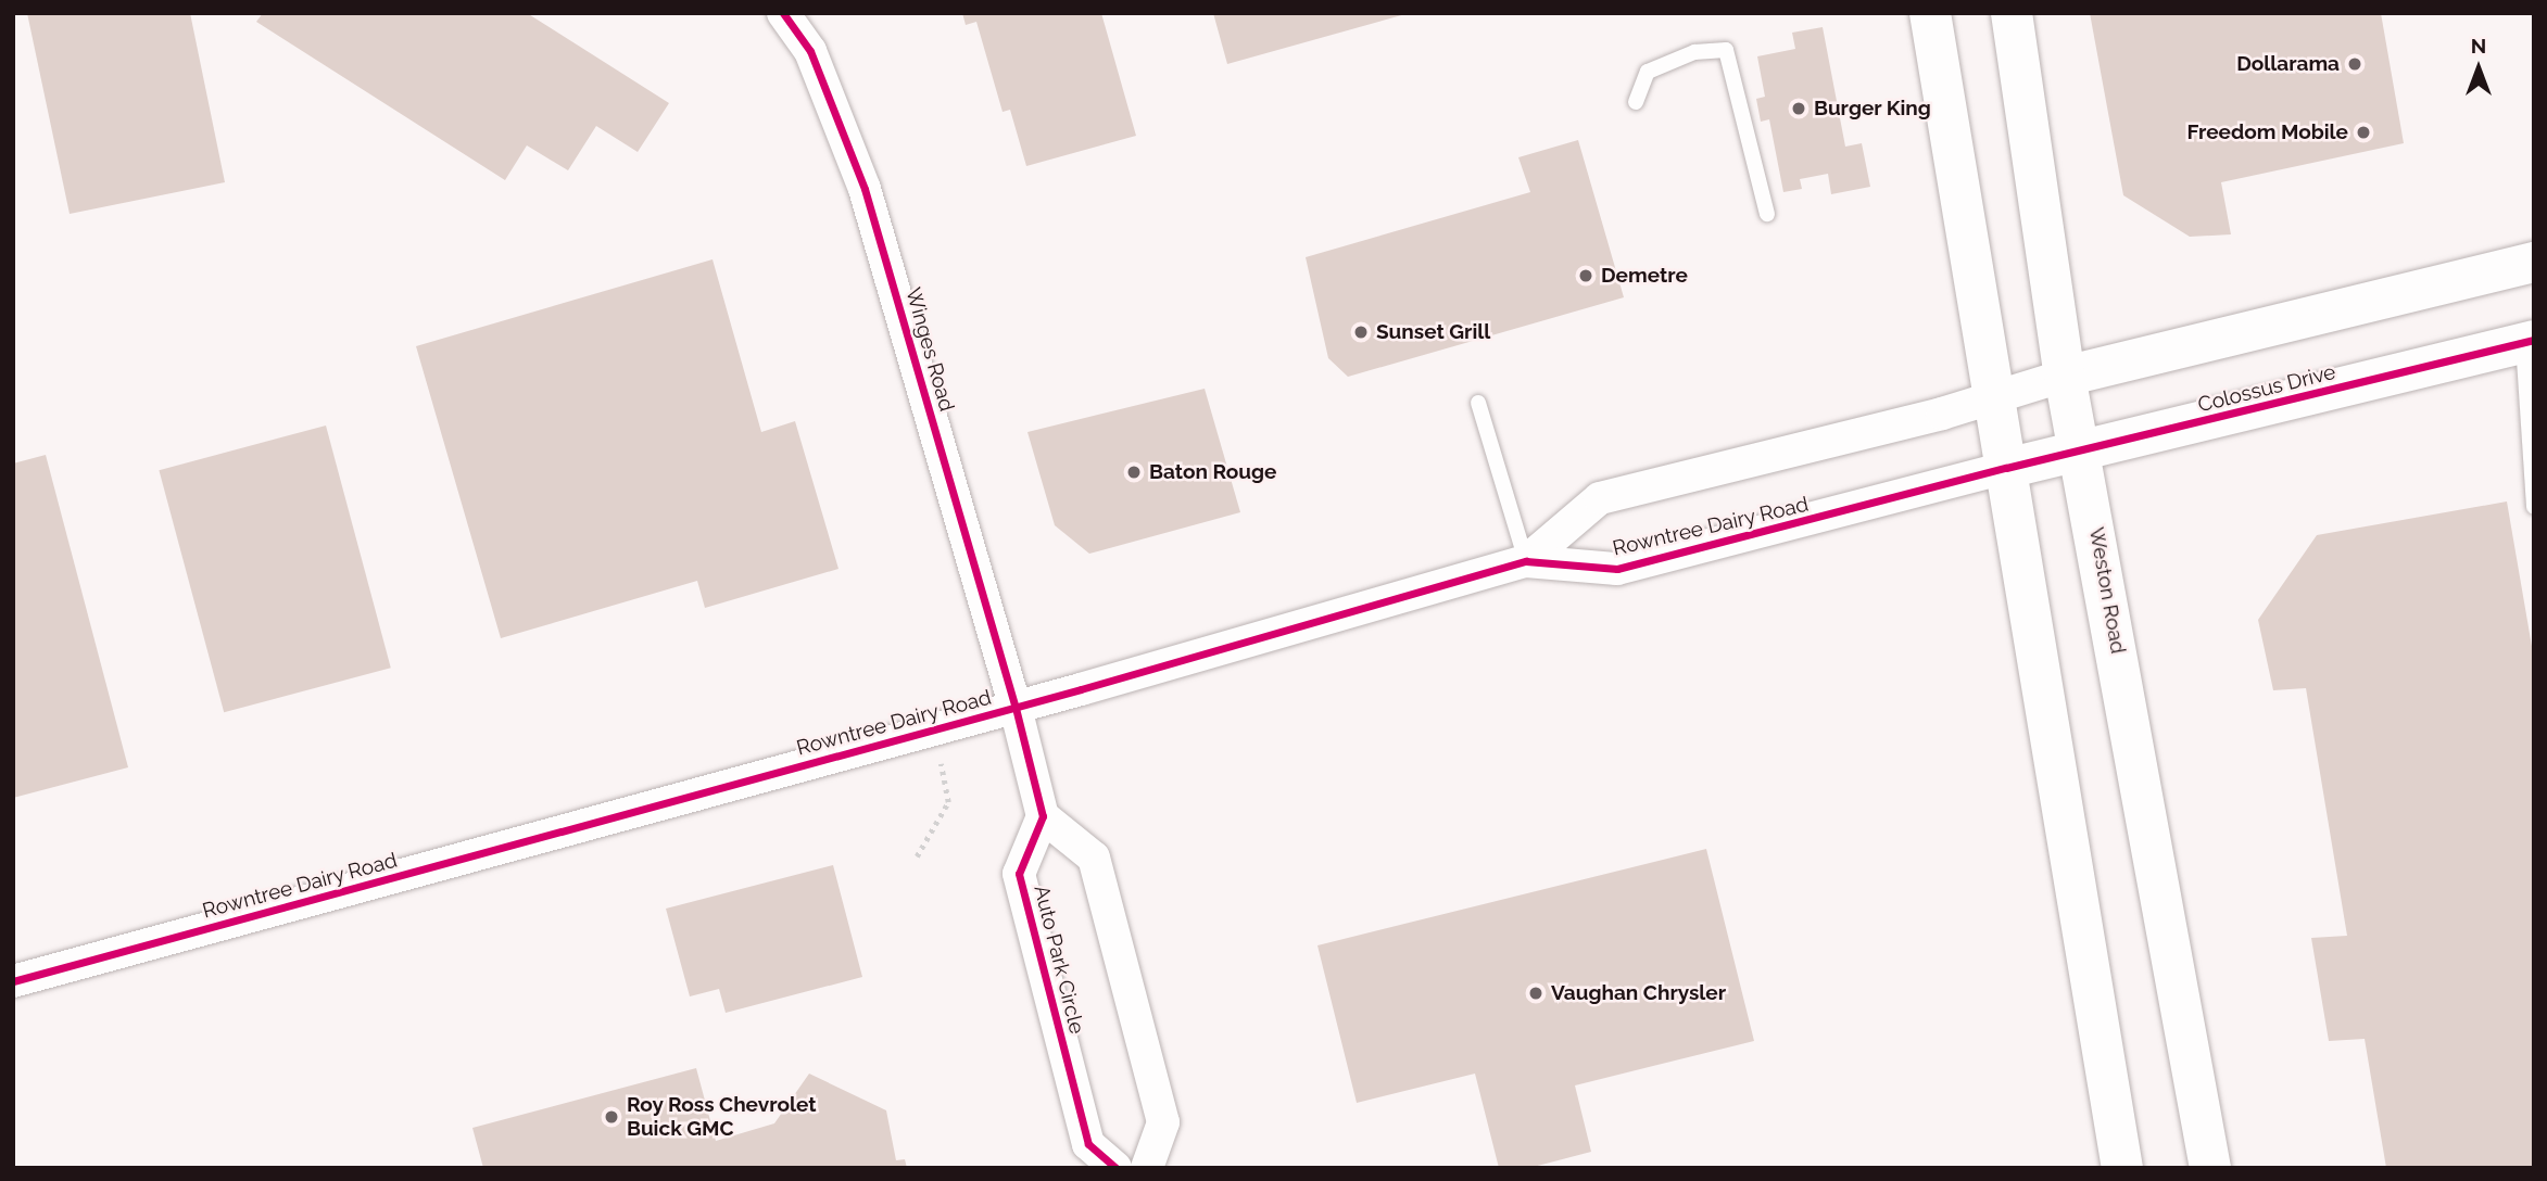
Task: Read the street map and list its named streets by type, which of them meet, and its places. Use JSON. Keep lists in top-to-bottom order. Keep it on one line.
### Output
{"streets":{"main road":["Weston Road"],"street":["Winges Road","Colossus Drive","Rowntree Dairy Road","Auto Park Circle"]},"crossings":[["Winges Road","Rowntree Dairy Road"],["Colossus Drive","Rowntree Dairy Road"],["Colossus Drive","Weston Road"],["Rowntree Dairy Road","Weston Road"]],"places":["Dollarama","Burger King","Freedom Mobile","Demetre","Sunset Grill","Baton Rouge","Vaughan Chrysler","Roy Ross Chevrolet Buick GMC"],"north":"top"}
